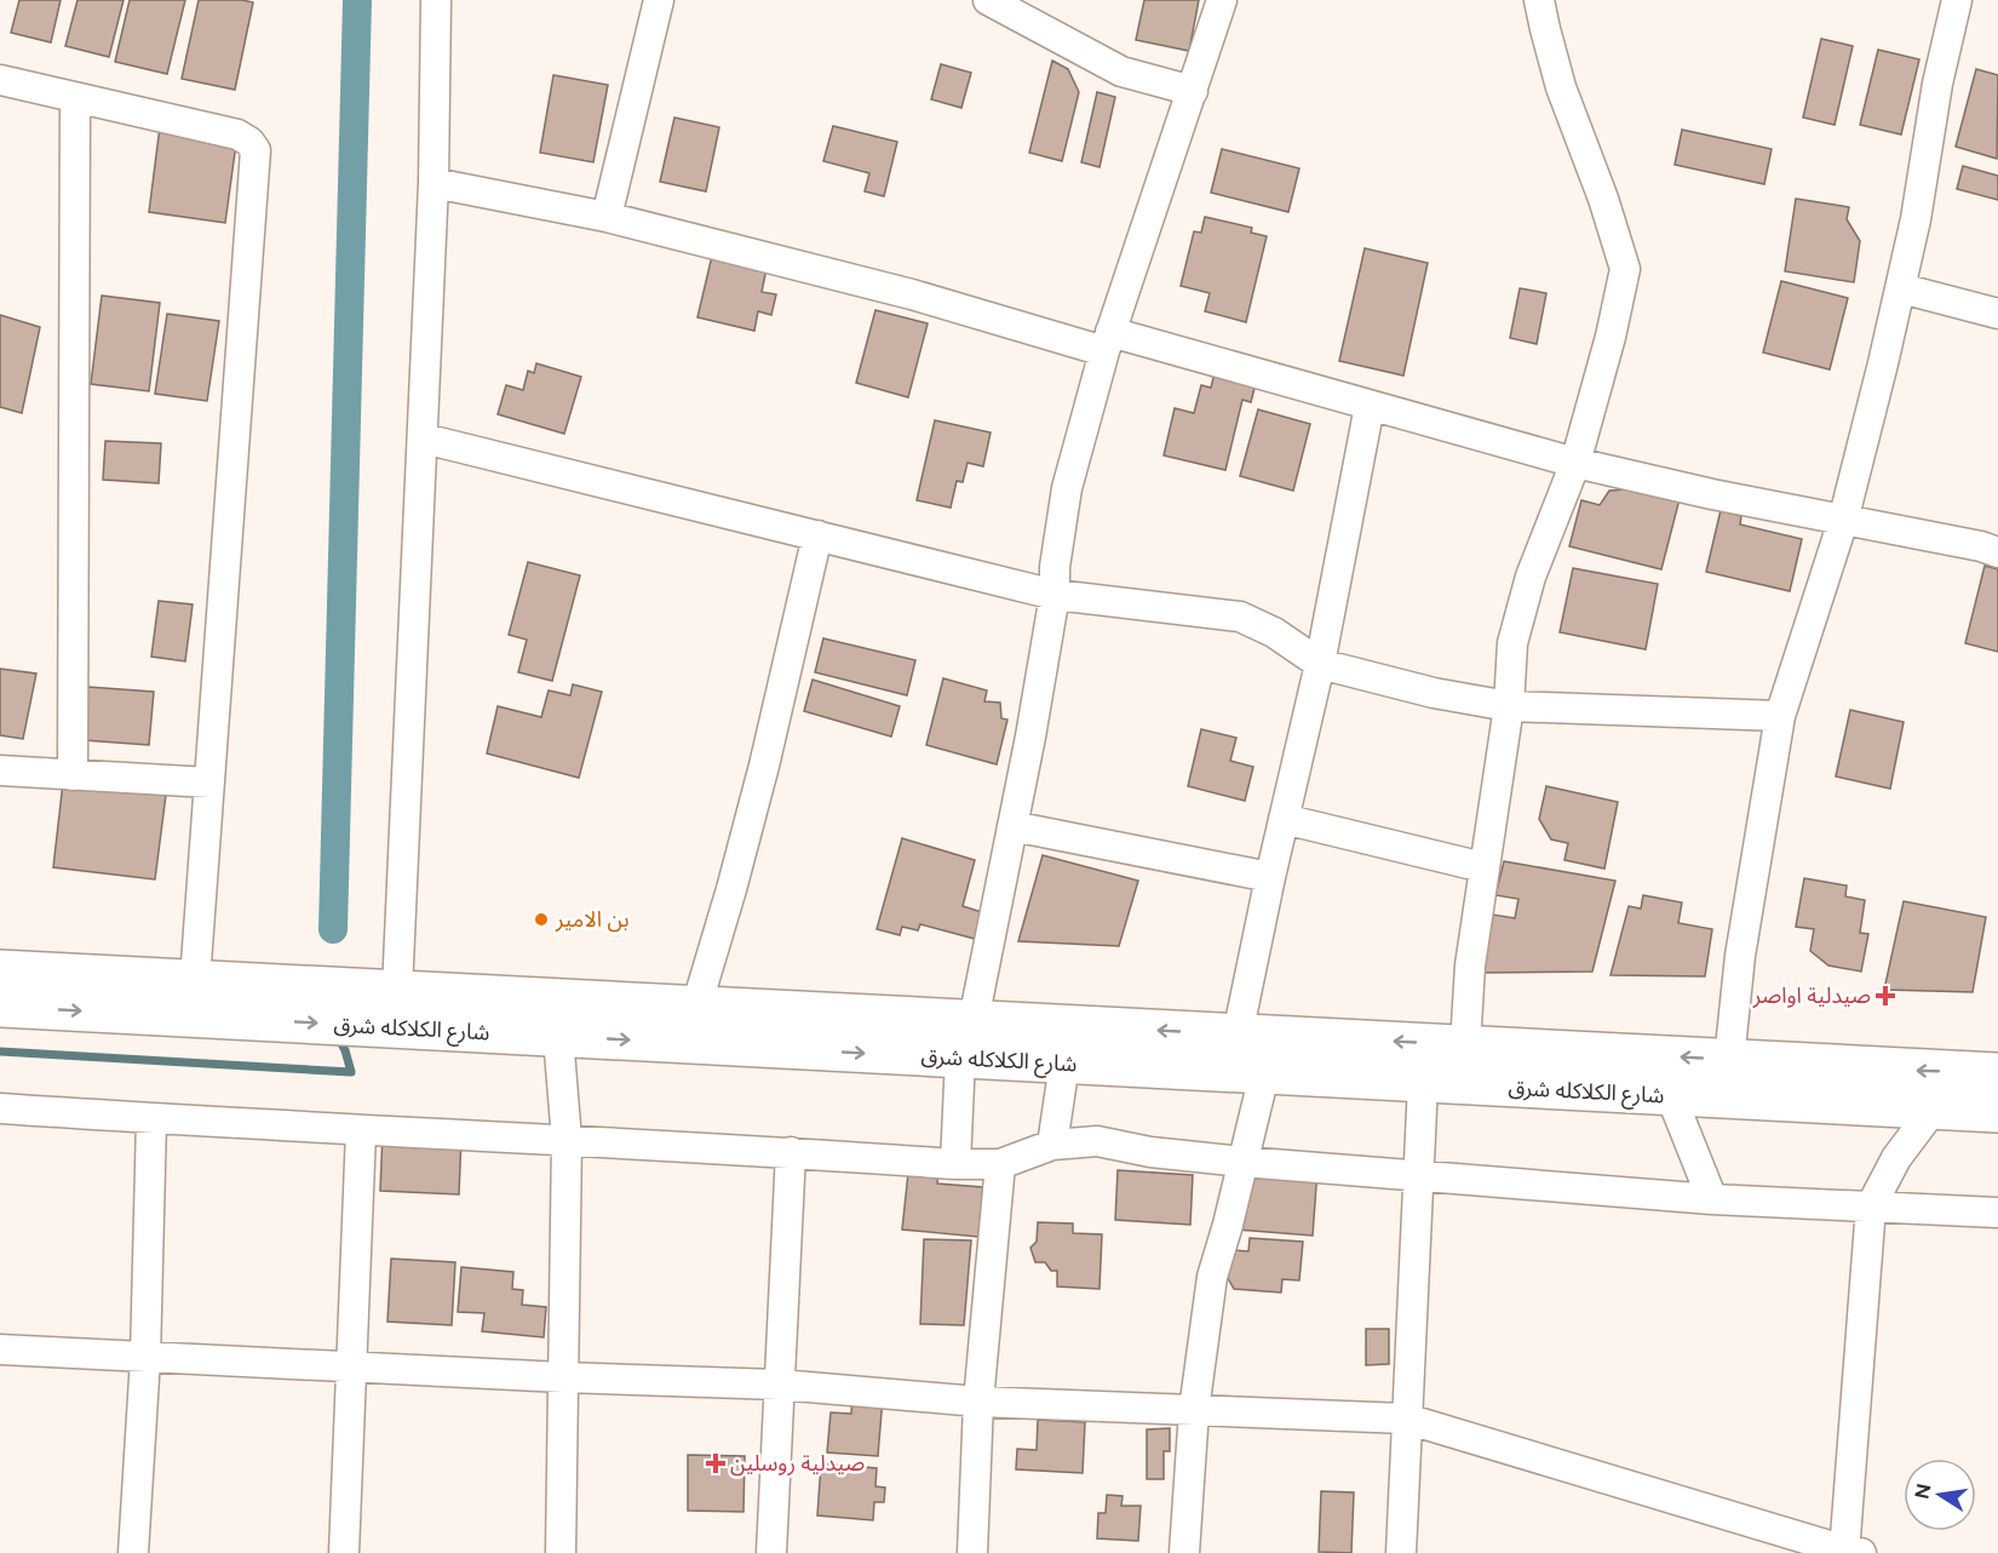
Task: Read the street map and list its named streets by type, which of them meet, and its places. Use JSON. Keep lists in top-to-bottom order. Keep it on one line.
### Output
{"streets":{"street":["شارع الكلاكله شرق"]},"places":{"other":["بن الامير"],"health":["صيدلية اواصر","صيدلية روسلين"]},"north":"left"}
